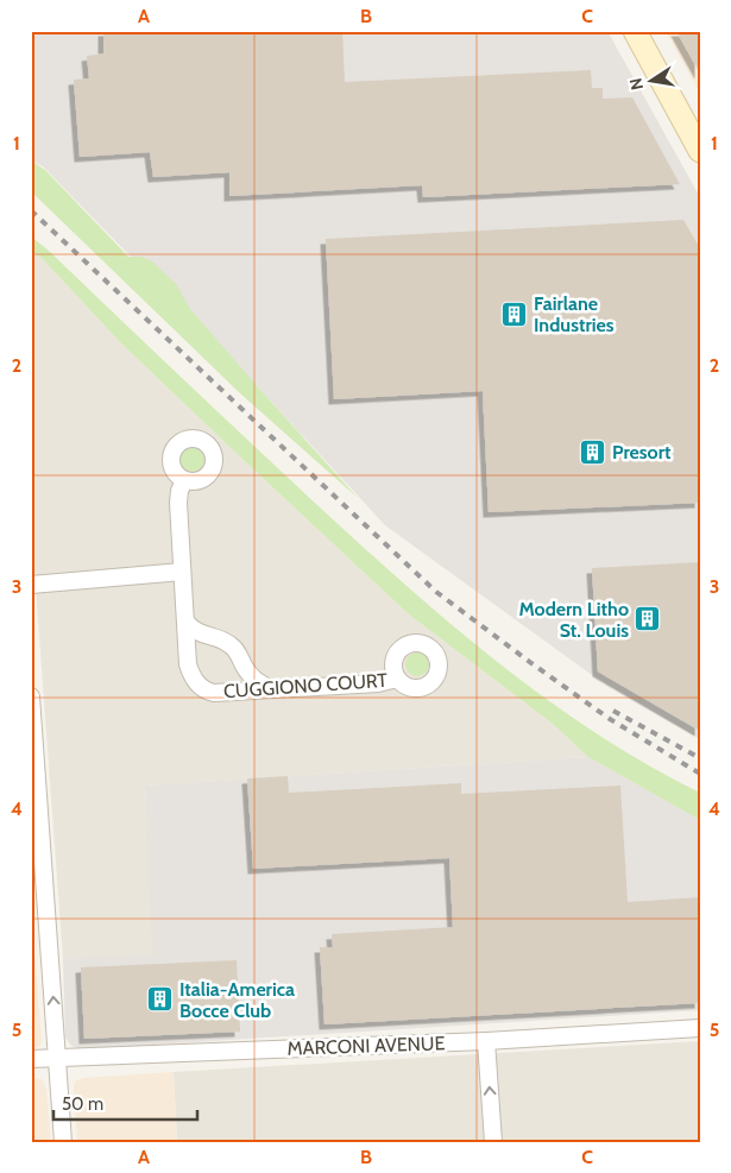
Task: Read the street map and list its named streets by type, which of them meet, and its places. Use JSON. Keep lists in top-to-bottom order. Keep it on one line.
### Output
{"streets":{"street":["CUGGIONO COURT","MARCONI AVENUE"]},"places":{"building":["Fairlane Industries","Presort","Modern Litho St. Louis","Italia-America Bocce Club"]},"scale_bar":"50 m","north":"left","grid":{"columns":["A","B","C"],"rows":["1","2","3","4","5"]}}
